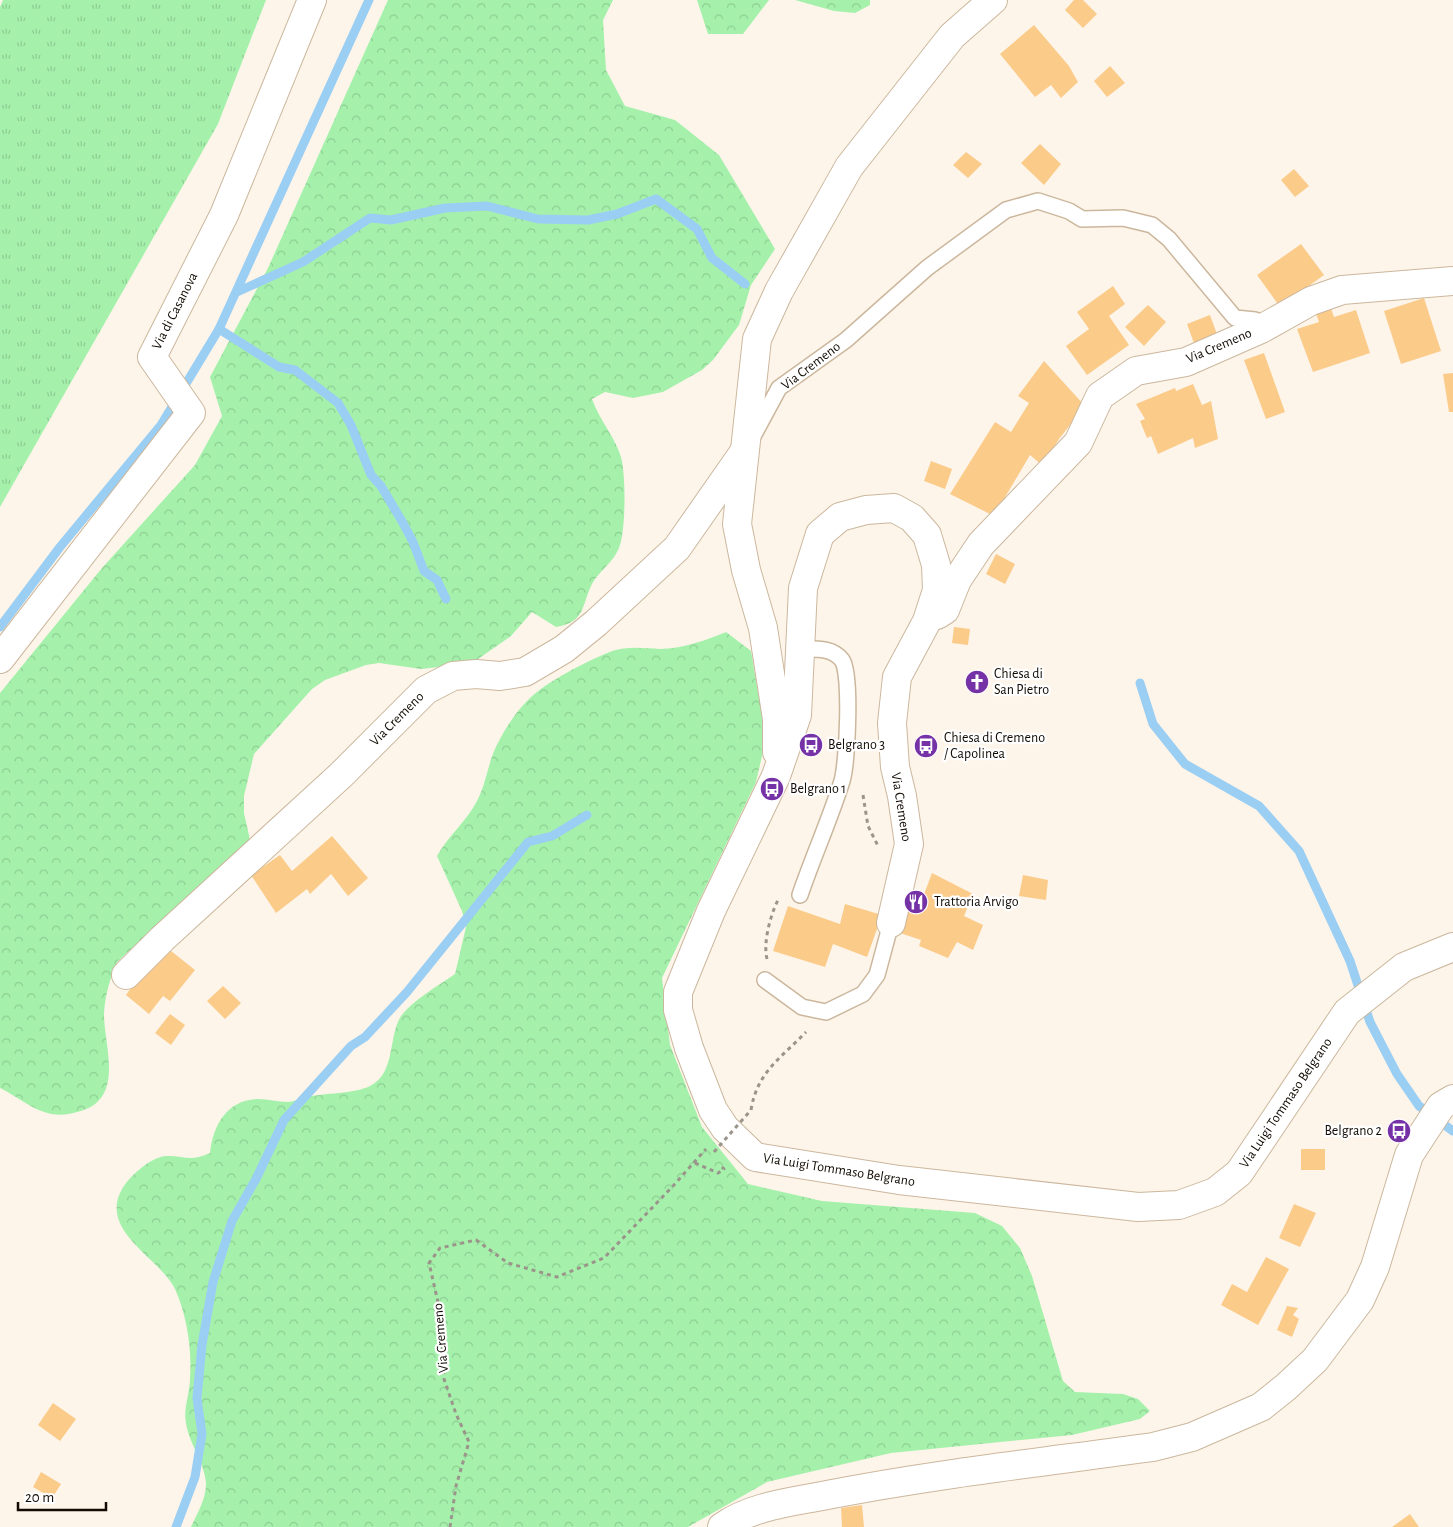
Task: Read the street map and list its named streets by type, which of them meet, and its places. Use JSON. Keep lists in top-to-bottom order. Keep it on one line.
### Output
{"streets":{"street":["Via di Casanova","Via Cremeno","Via Luigi Tommaso Belgrano"]},"crossings":[["Via Cremeno","Via Luigi Tommaso Belgrano"]],"places":{"church":["Chiesa di San Pietro"],"bus stop":["Belgrano 3","Chiesa di Cremeno / Capolinea","Belgrano 1","Belgrano 2"],"restaurant":["Trattoria Arvigo"]},"scale_bar":"20 m"}
